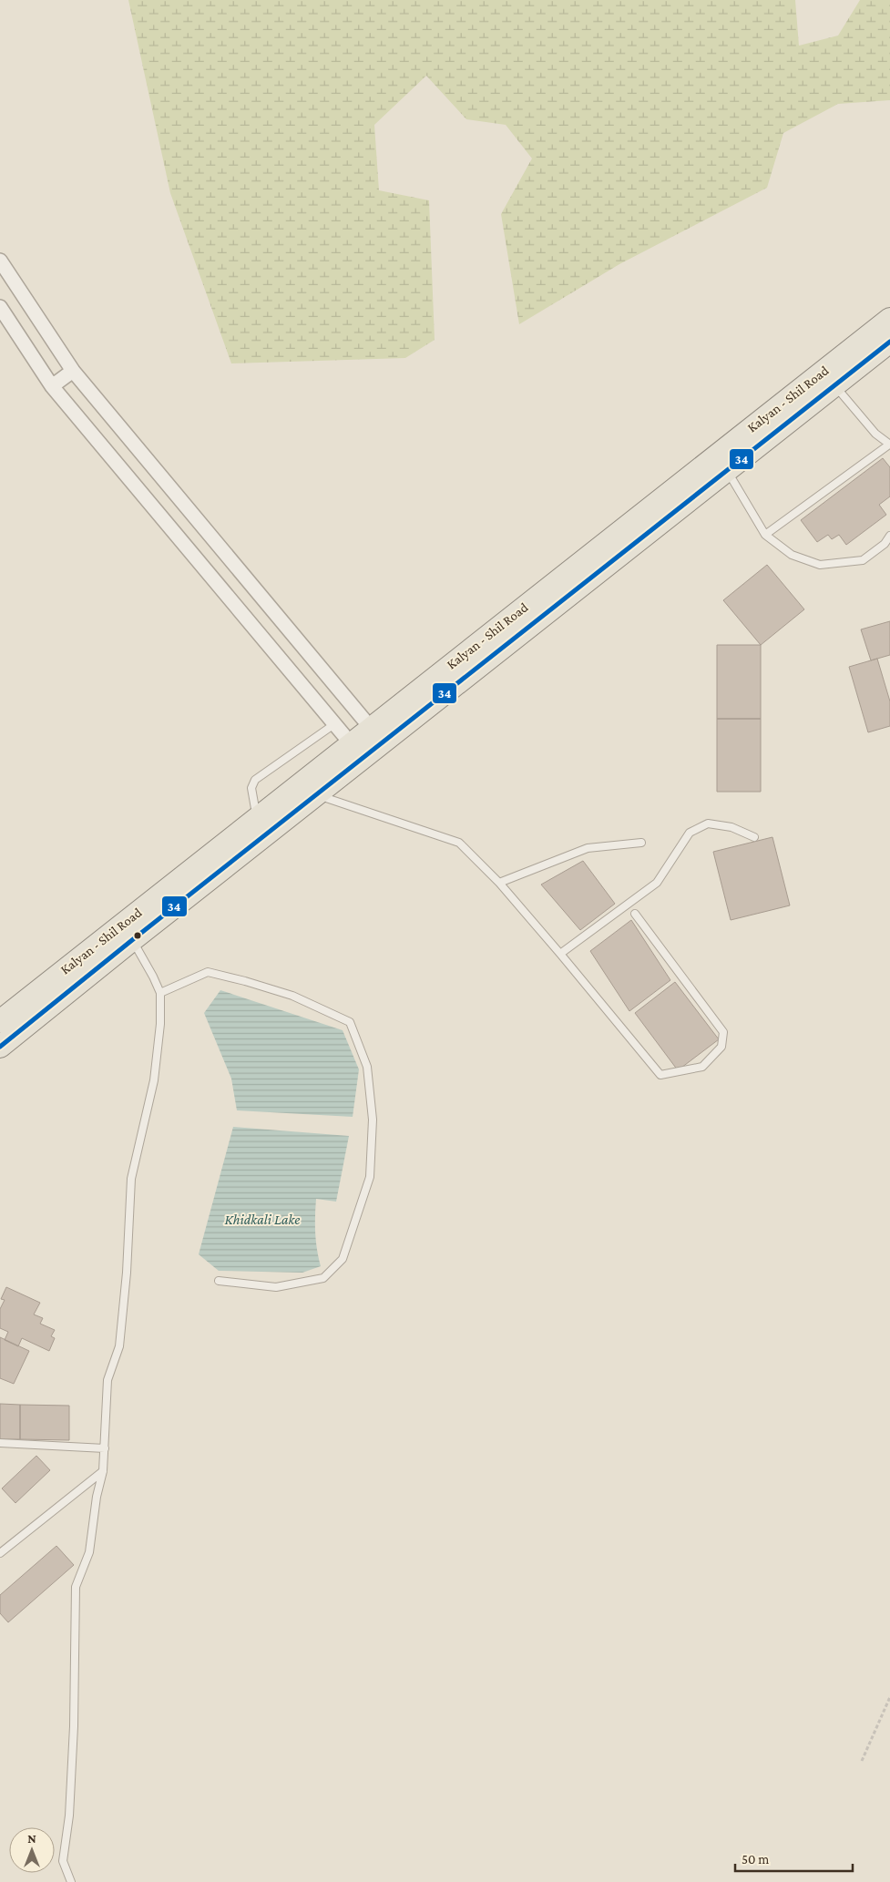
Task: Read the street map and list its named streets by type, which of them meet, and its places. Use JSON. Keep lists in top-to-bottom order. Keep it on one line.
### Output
{"streets":{"main road":["Kalyan - Shil Road"]},"water":["Khidkali Lake"],"lines":["transit line 34"],"scale_bar":"50 m","north":"top"}
